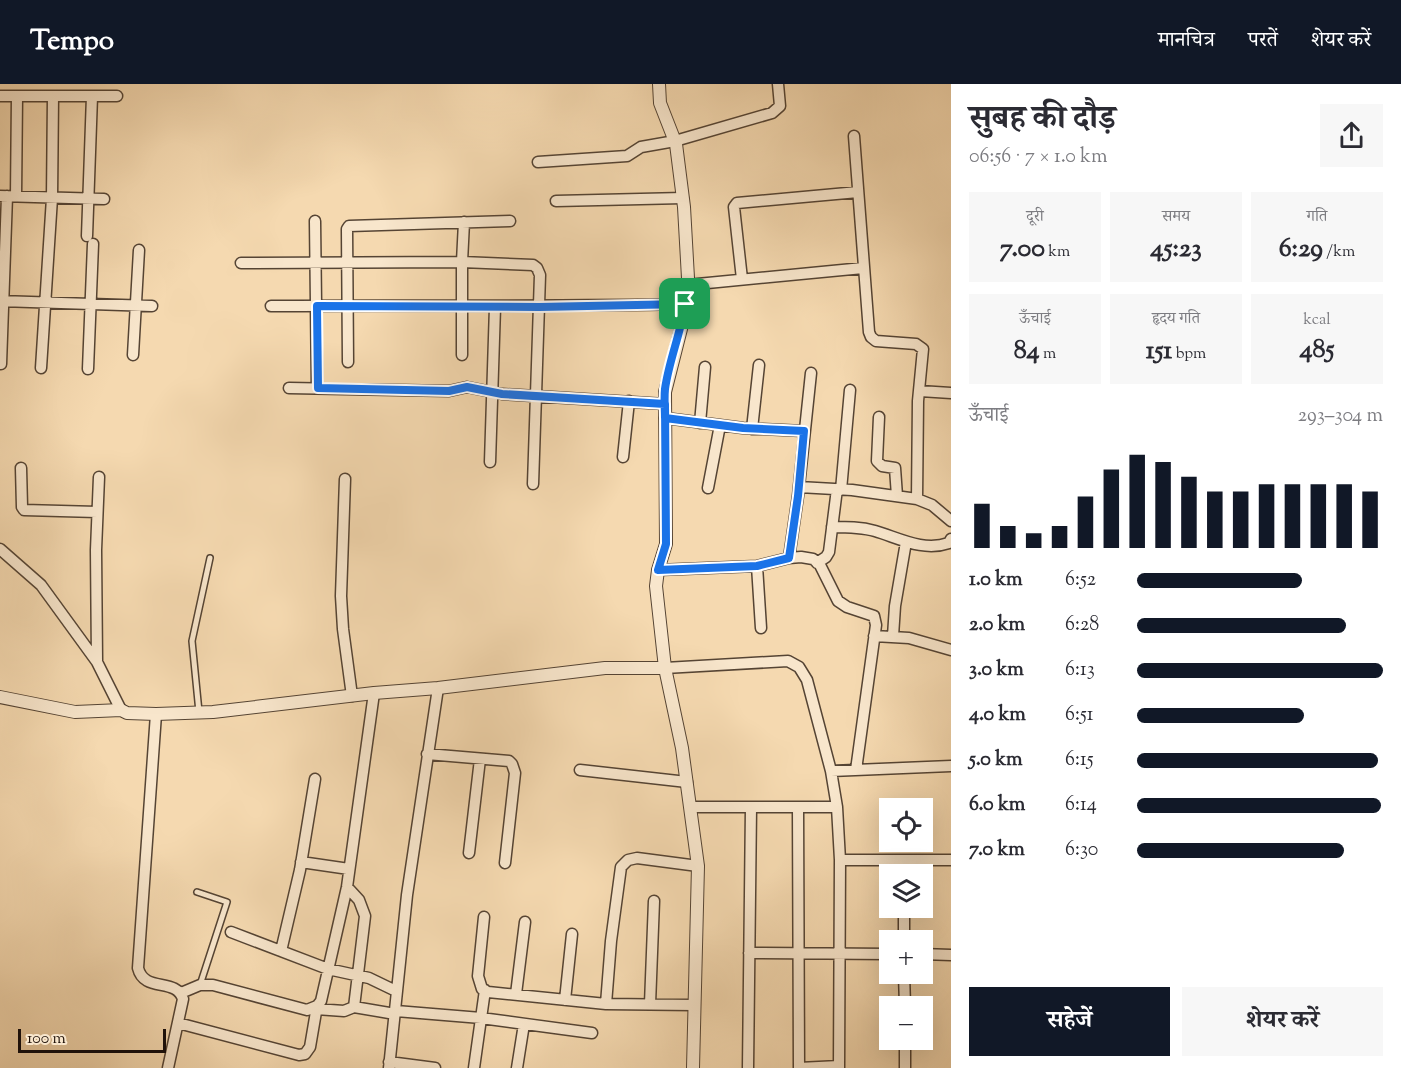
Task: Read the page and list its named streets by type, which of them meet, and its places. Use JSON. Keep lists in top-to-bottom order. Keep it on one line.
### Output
{"scale_bar":"100 m","page":{"header":"Tempo","nav":["मानचित्र","परतें","शेयर करें"],"heading":["सुबह की दौड़","06:56 · 7 × 1.0 km"],"stats":[["दूरी","7.00 km"],["समय","45:23"],["गति","6:29 /km"],["ऊँचाई","84 m"],["हृदय गति","151 bpm"],["kcal","485"]],"chart":["ऊँचाई","293–304 m"],"list":[{"name":"1.0 km","note":"6:52"},{"name":"2.0 km","note":"6:28"},{"name":"3.0 km","note":"6:13"},{"name":"4.0 km","note":"6:51"},{"name":"5.0 km","note":"6:15"},{"name":"6.0 km","note":"6:14"},{"name":"7.0 km","note":"6:30"}],"map_buttons":["+","−"],"buttons":["सहेजें","शेयर करें"],"scale":"100 m"}}
